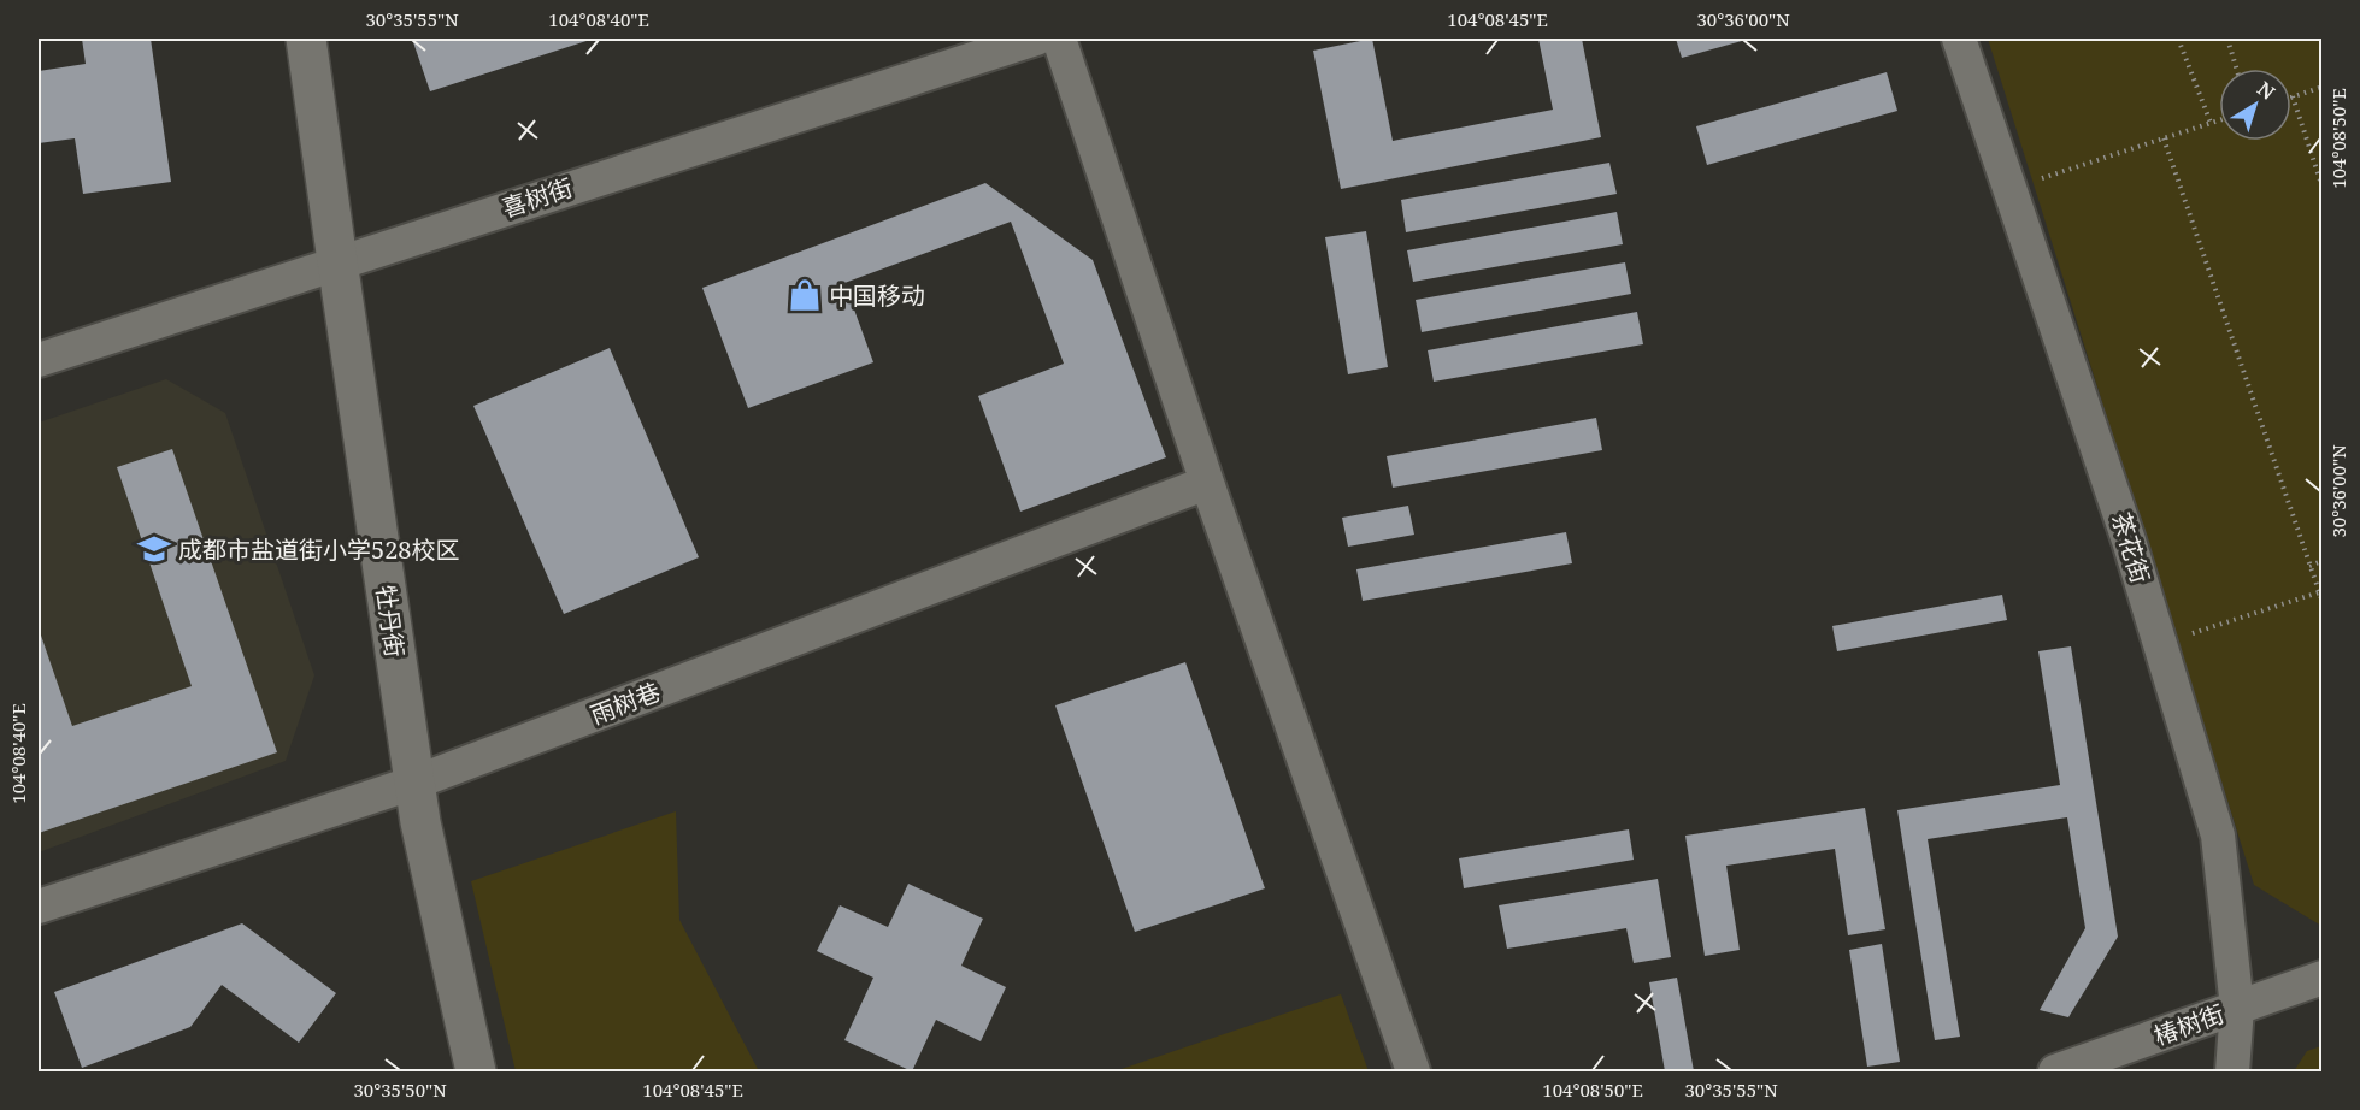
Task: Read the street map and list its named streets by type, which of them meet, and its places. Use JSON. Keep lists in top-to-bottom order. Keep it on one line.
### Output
{"streets":{"street":["喜树街","茶花街","牡丹街","雨树巷","椿树街"]},"crossings":[["喜树街","牡丹街"],["茶花街","椿树街"],["牡丹街","雨树巷"]],"places":{"shop":["中国移动"],"school or university":["成都市盐道街小学528校区"]},"north":"top right","coordinates":["30°35'55\"N","104°08'40\"E","104°08'45\"E","30°36'00\"N","104°08'50\"E","30°35'50\"N"]}
